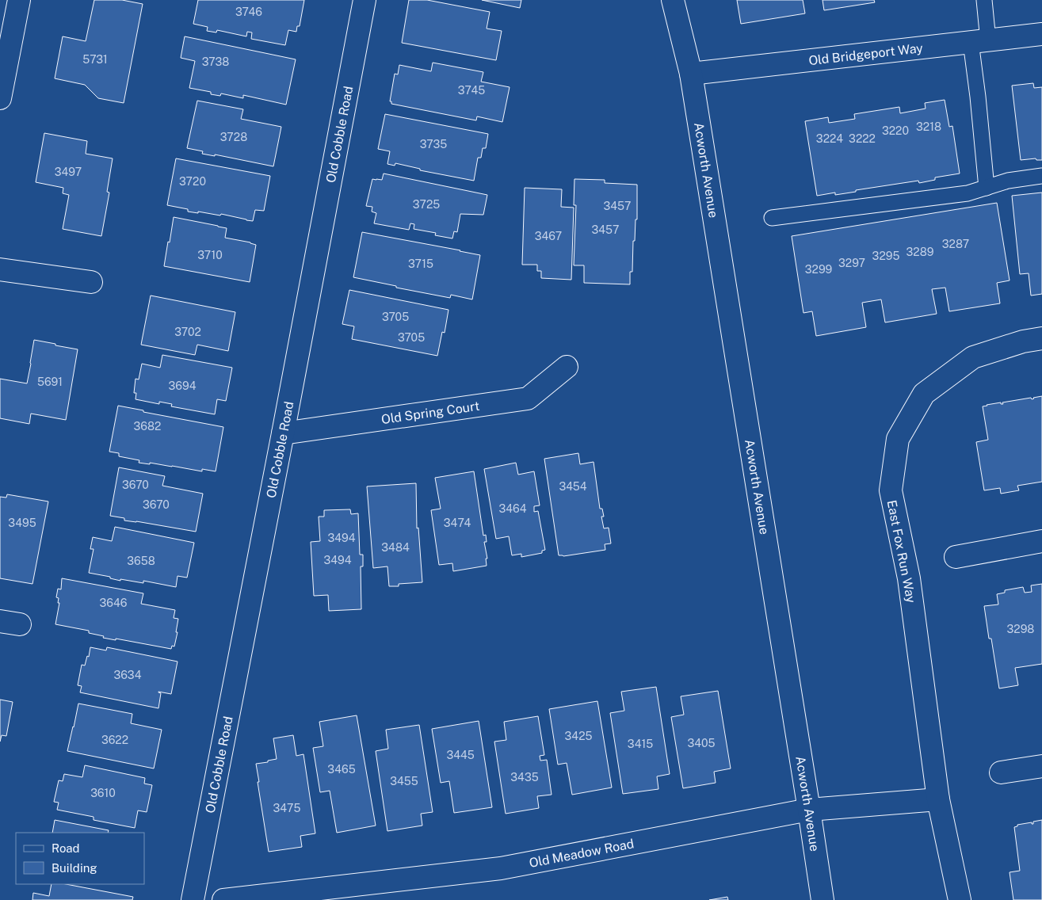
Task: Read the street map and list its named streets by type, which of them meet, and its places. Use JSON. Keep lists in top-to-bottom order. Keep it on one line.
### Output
{"streets":{"street":["Old Bridgeport Way","Old Cobble Road","Acworth Avenue","Old Spring Court","East Fox Run Way","Old Meadow Road"]},"crossings":[["Old Bridgeport Way","Acworth Avenue"],["Old Cobble Road","Old Spring Court"],["Acworth Avenue","Old Meadow Road"],["East Fox Run Way","Old Meadow Road"]],"house_numbers":["3746","5731","3738","3745","3218","3220","3728","3224","3222","3735","3497","3720","3725","3457","3457","3467","3287","3289","3710","3295","3297","3715","3299","3705","3702","3705","5691","3694","3682","3670","3454","3670","3464","3495","3474","3494","3484","3494","3658","3646","3298","3634","3425","3622","3405","3415","3445","3465","3435","3455","3610","3475"],"legend":["Road","Building"]}
